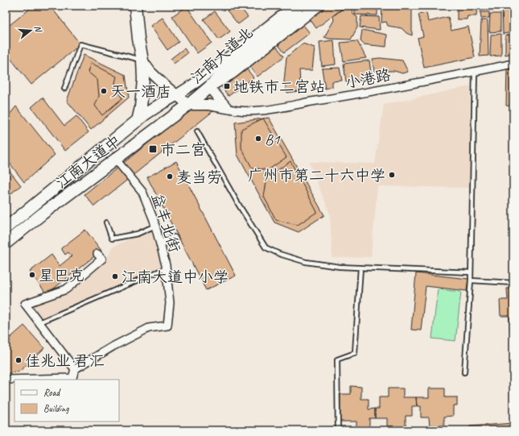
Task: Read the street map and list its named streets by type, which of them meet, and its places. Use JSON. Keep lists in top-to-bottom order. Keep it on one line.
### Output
{"streets":{"main road":["江南大道北","江南大道中"],"street":["小港路","益丰北街"]},"crossings":[["江南大道北","江南大道中"],["江南大道中","益丰北街"]],"places":{"transit":["地铁市二宫站","市二宫"],"other":["天一酒店","B1","广州市第二十六中学","麦当劳","星巴克","江南大道中小学","佳兆业·君汇"]},"legend":["Road","Building"],"north":"right"}
